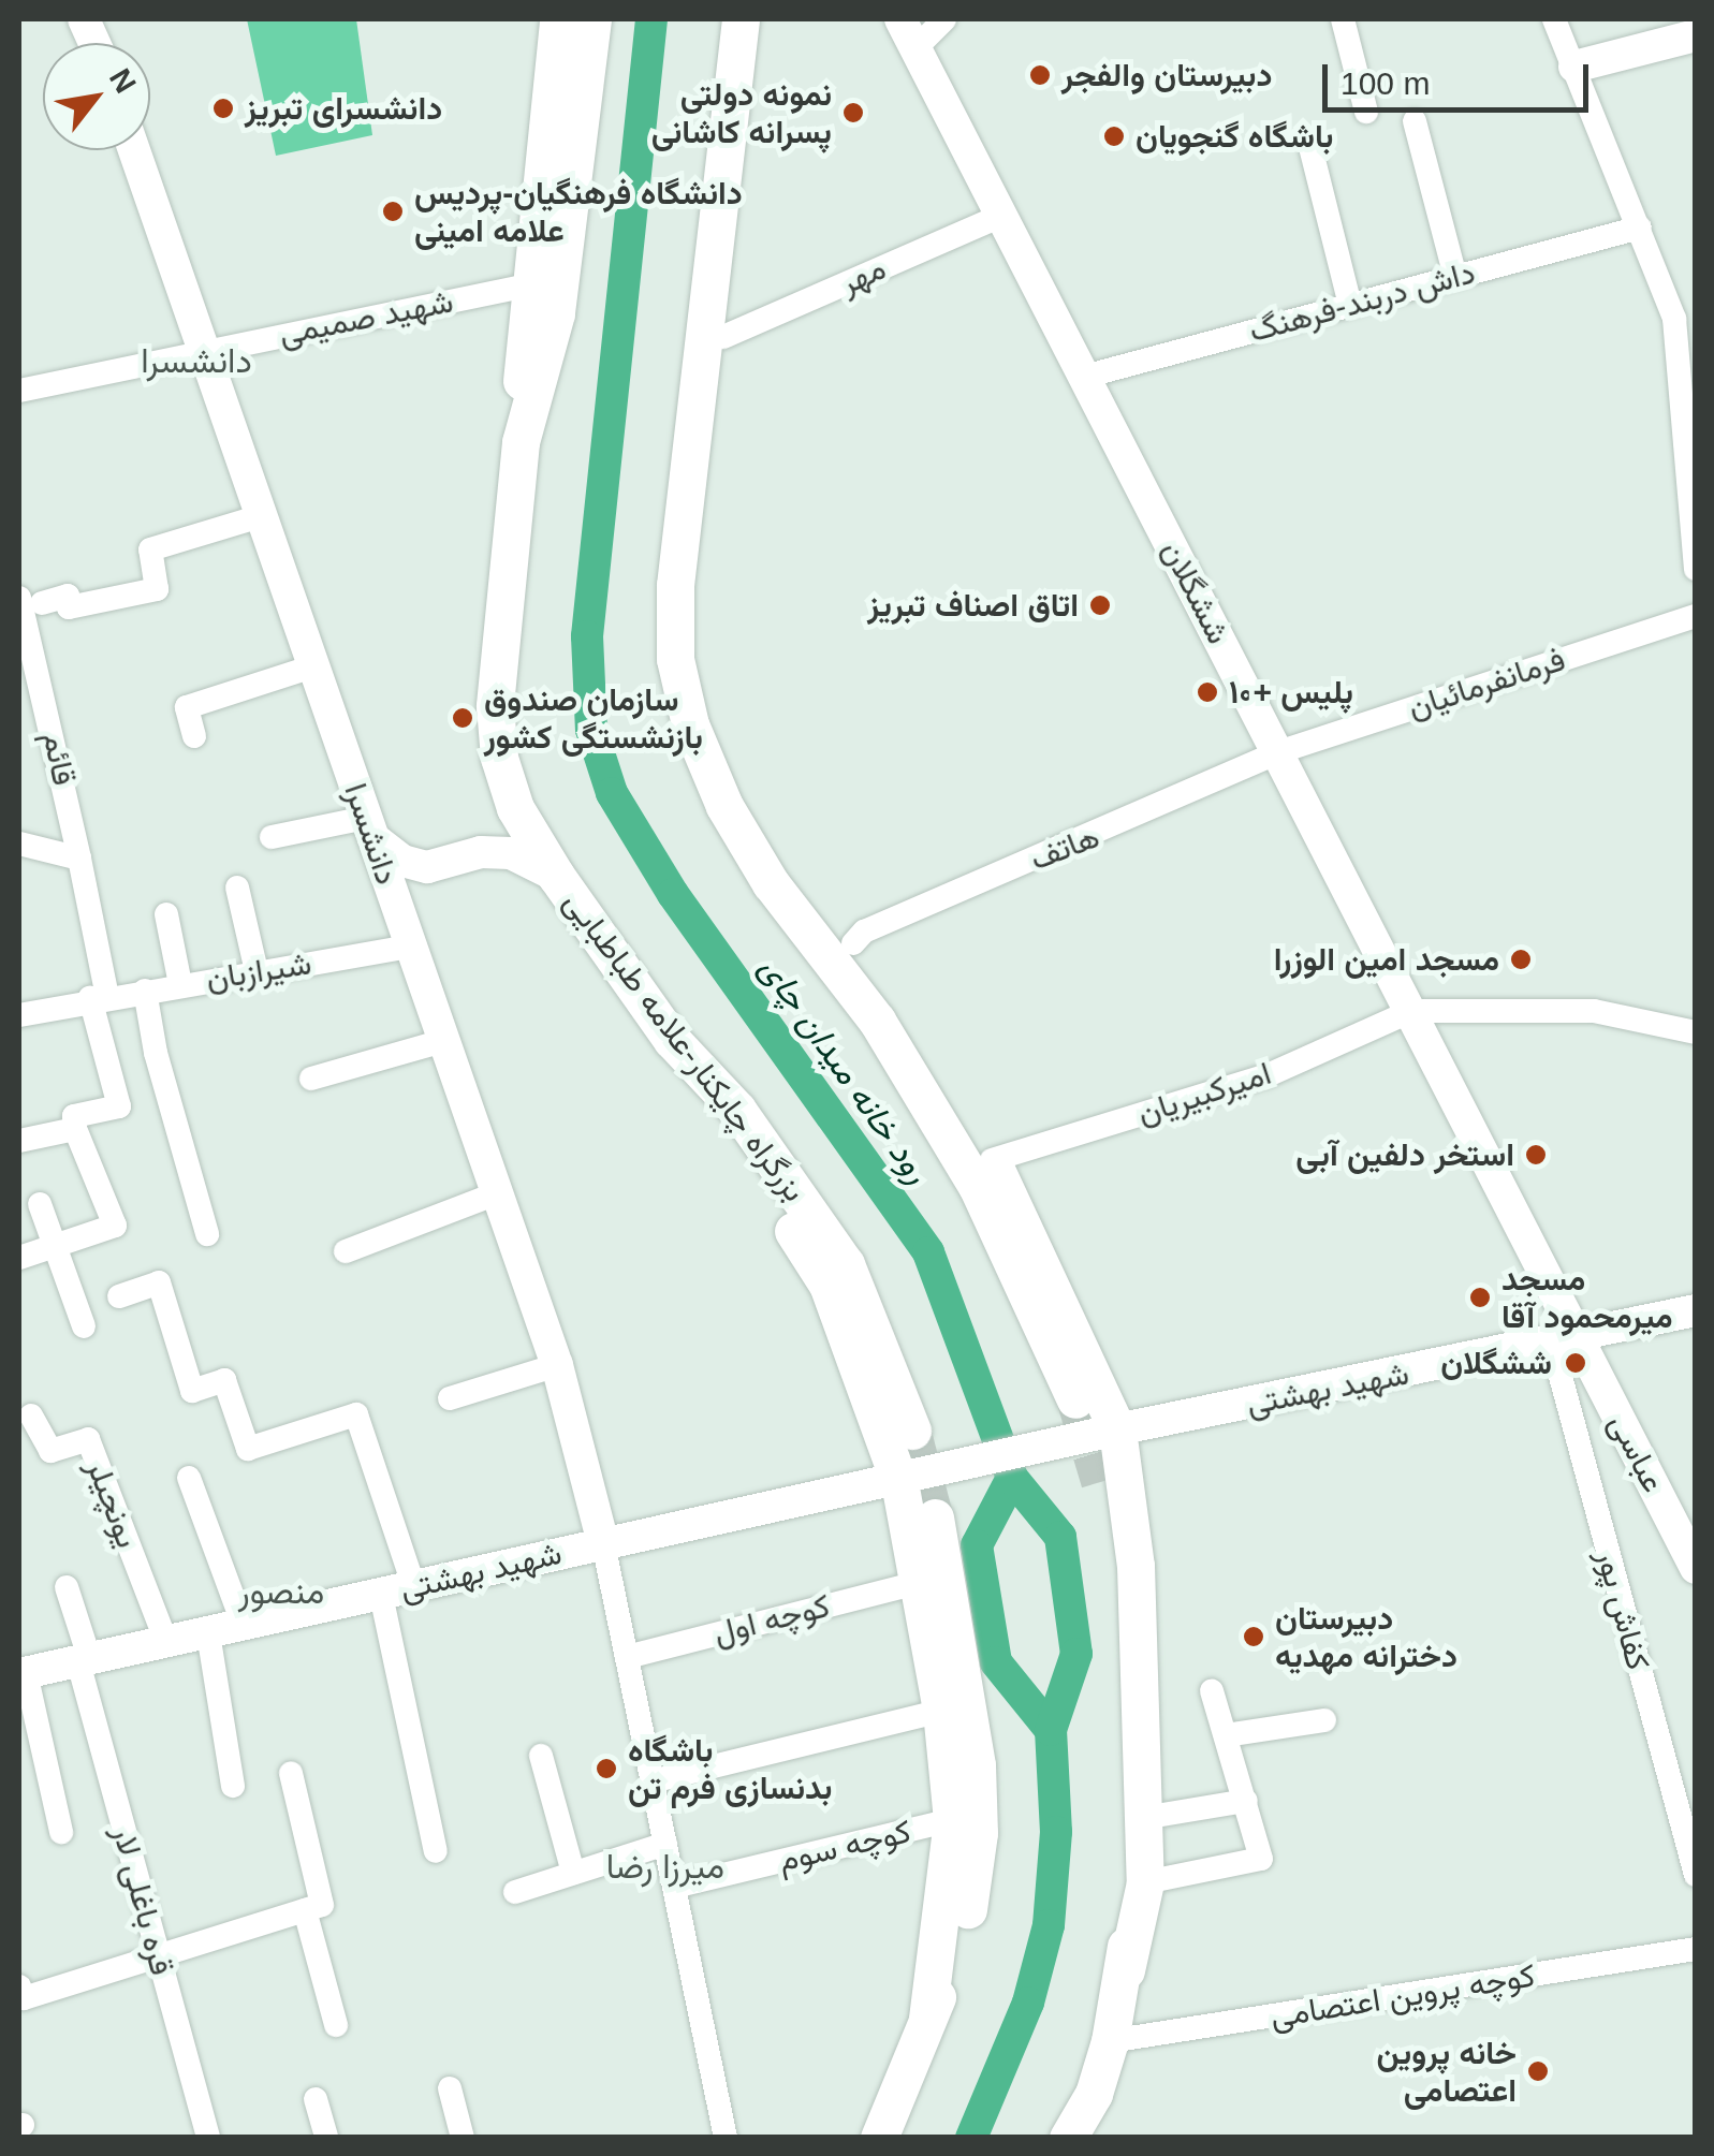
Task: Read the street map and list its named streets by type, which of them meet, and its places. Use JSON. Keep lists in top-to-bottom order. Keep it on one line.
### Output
{"streets":{"highway":["بزرگراه چایکنار-علامه طباطبایی"],"main road":["ششگلان","دانشسرا","شهید بهشتى","عباسى"],"street":["مهر","داش دربند-فرهنگ","شهید صمیمی","فرمانفرمائیان","قائم","هاتف","شیرازبان","امیرکبیریان","یونچیلر","کفاش پور","کوچه اول","کوچه سوم","قره باغلی لار","کوچه پروین اعتصامی"]},"crossings":[["مهر","ششگلان"],["داش دربند-فرهنگ","ششگلان"],["شهید صمیمی","دانشسرا"],["ششگلان","فرمانفرمائیان"],["ششگلان","هاتف"],["ششگلان","امیرکبیریان"],["ششگلان","شهید بهشتى"],["ششگلان","عباسى"],["ششگلان","کفاش پور"],["فرمانفرمائیان","هاتف"],["قائم","شیرازبان"],["دانشسرا","شیرازبان"],["دانشسرا","شهید بهشتى"],["شهید بهشتى","عباسى"],["شهید بهشتى","یونچیلر"],["شهید بهشتى","کفاش پور"],["شهید بهشتى","قره باغلی لار"],["عباسى","کفاش پور"]],"districts":["دانشسرا","منصور","میرزا رضا"],"water":["رود خانه میدان چای"],"places":["دبیرستان والفجر","دانشسرای تبریز","نمونه دولتی پسرانه کاشانی","باشگاه گنجویان","دانشگاه فرهنگیان-پردیس علامه امینی","اتاق اصناف تبریز","پلیس +۱۰","سازمان صندوق بازنشستگی کشور","مسجد امین الوزرا","استخر دلفین آبی","مسجد میرمحمود آقا","ششگلان","دبیرستان دخترانه مهدیه","باشگاه بدنسازی فرم تن","خانه پروین اعتصامی"],"scale_bar":"100 m","north":"top right"}
